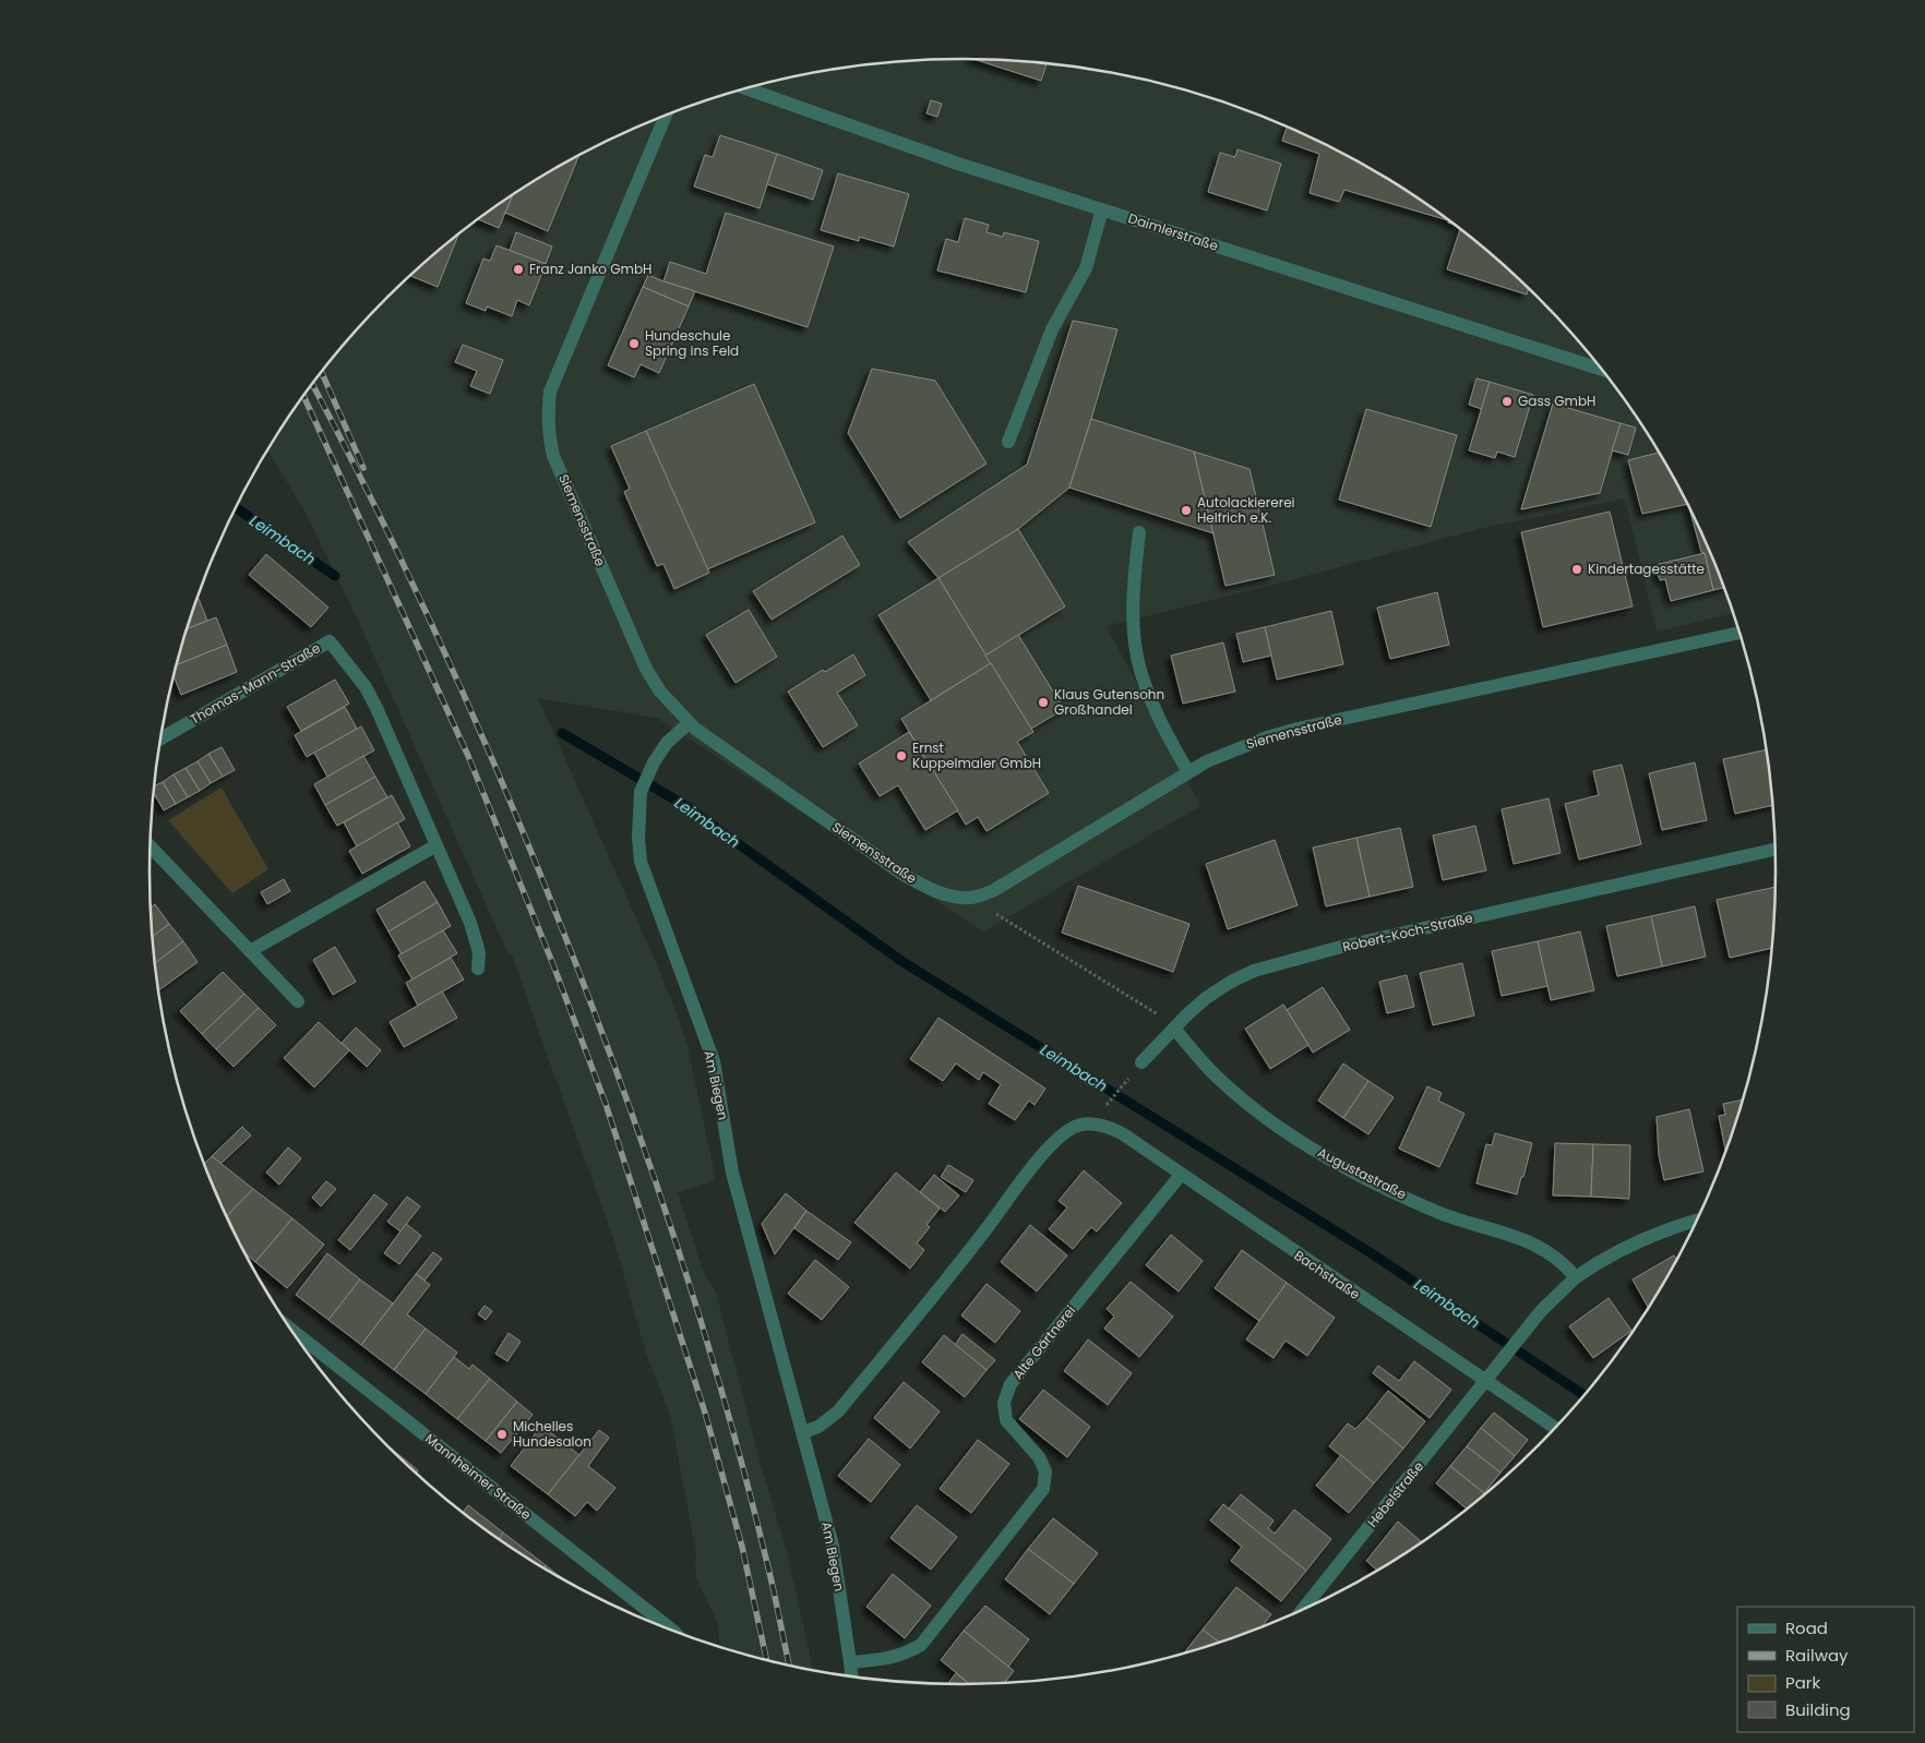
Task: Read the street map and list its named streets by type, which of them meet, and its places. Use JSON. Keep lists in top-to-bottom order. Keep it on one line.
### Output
{"streets":{"street":["Daimlerstraße","Siemensstraße","Thomas-Mann-Straße","Robert-Koch-Straße","Am Biegen","Augustastraße","Bachstraße","Alte Gärtnerei","Mannheimer Straße","Hebelstraße"]},"crossings":[["Siemensstraße","Am Biegen"],["Robert-Koch-Straße","Augustastraße"],["Am Biegen","Alte Gärtnerei"],["Augustastraße","Hebelstraße"],["Bachstraße","Alte Gärtnerei"],["Bachstraße","Hebelstraße"]],"water":["Leimbach"],"places":["Franz Janko GmbH","Hundeschule Spring ins Feld","Gass GmbH","Autolackiererei Helfrich e.K.","Kindertagesstätte","Klaus Gutensohn Großhandel","Ernst Kuppelmaier GmbH","Michelles Hundesalon"],"legend":["Road","Railway","Park","Building"]}
